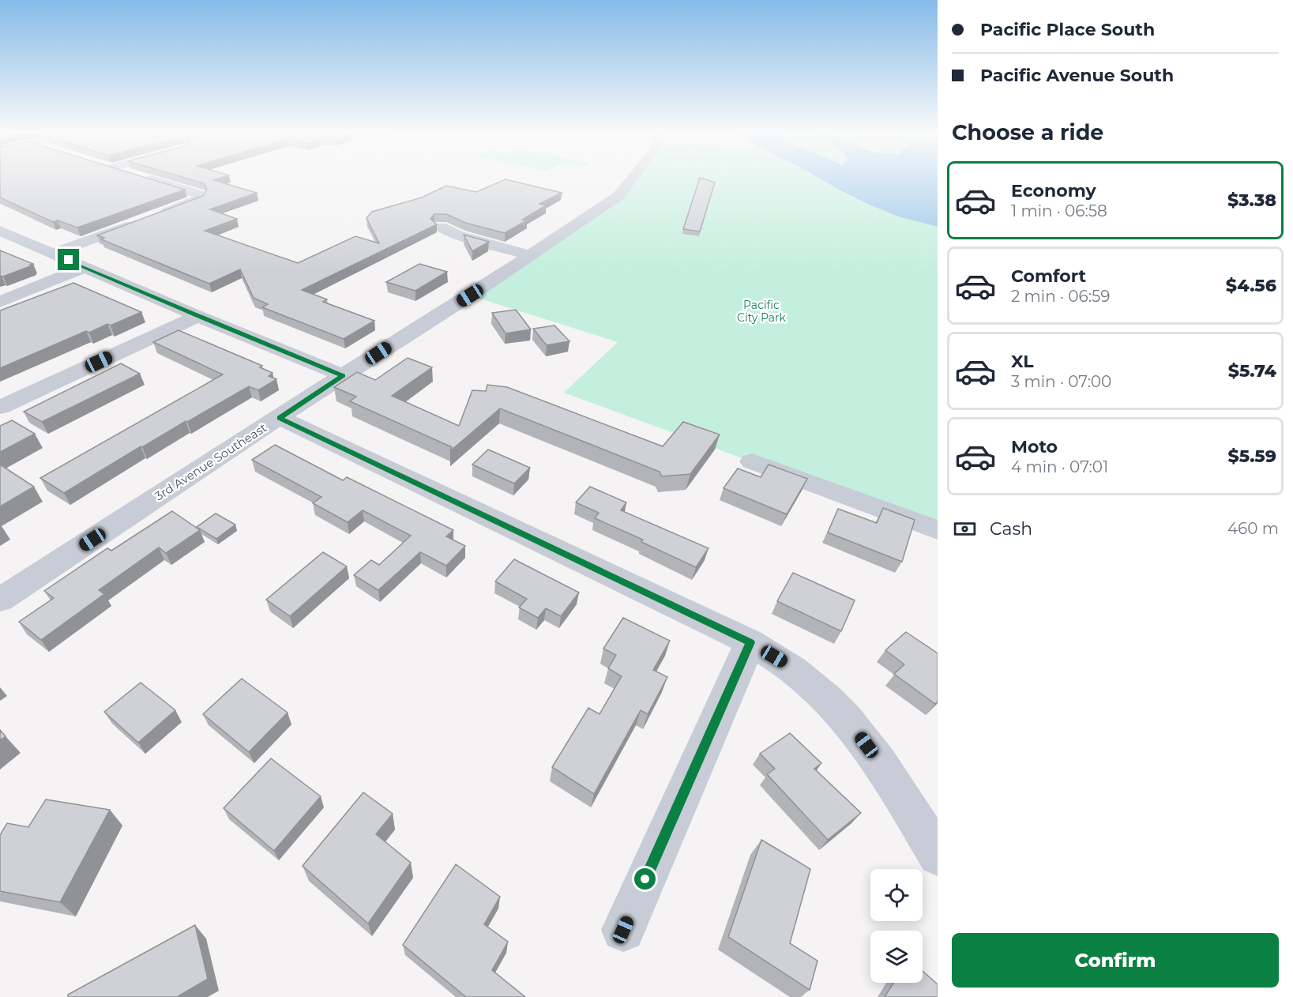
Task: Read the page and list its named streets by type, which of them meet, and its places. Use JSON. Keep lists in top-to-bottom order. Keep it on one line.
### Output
{"streets":{"street":["3rd Avenue Southeast"]},"parks":["Pacific City Park"],"page":{"banner":["Pacific Place South","Pacific Avenue South"],"heading":"Choose a ride","list":[{"name":"Economy","note":"1 min · 06:58","value":"$3.38"},{"name":"Comfort","note":"2 min · 06:59","value":"$4.56"},{"name":"XL","note":"3 min · 07:00","value":"$5.74"},{"name":"Moto","note":"4 min · 07:01","value":"$5.59"}],"pay":["Cash","460 m"],"buttons":"Confirm"}}
